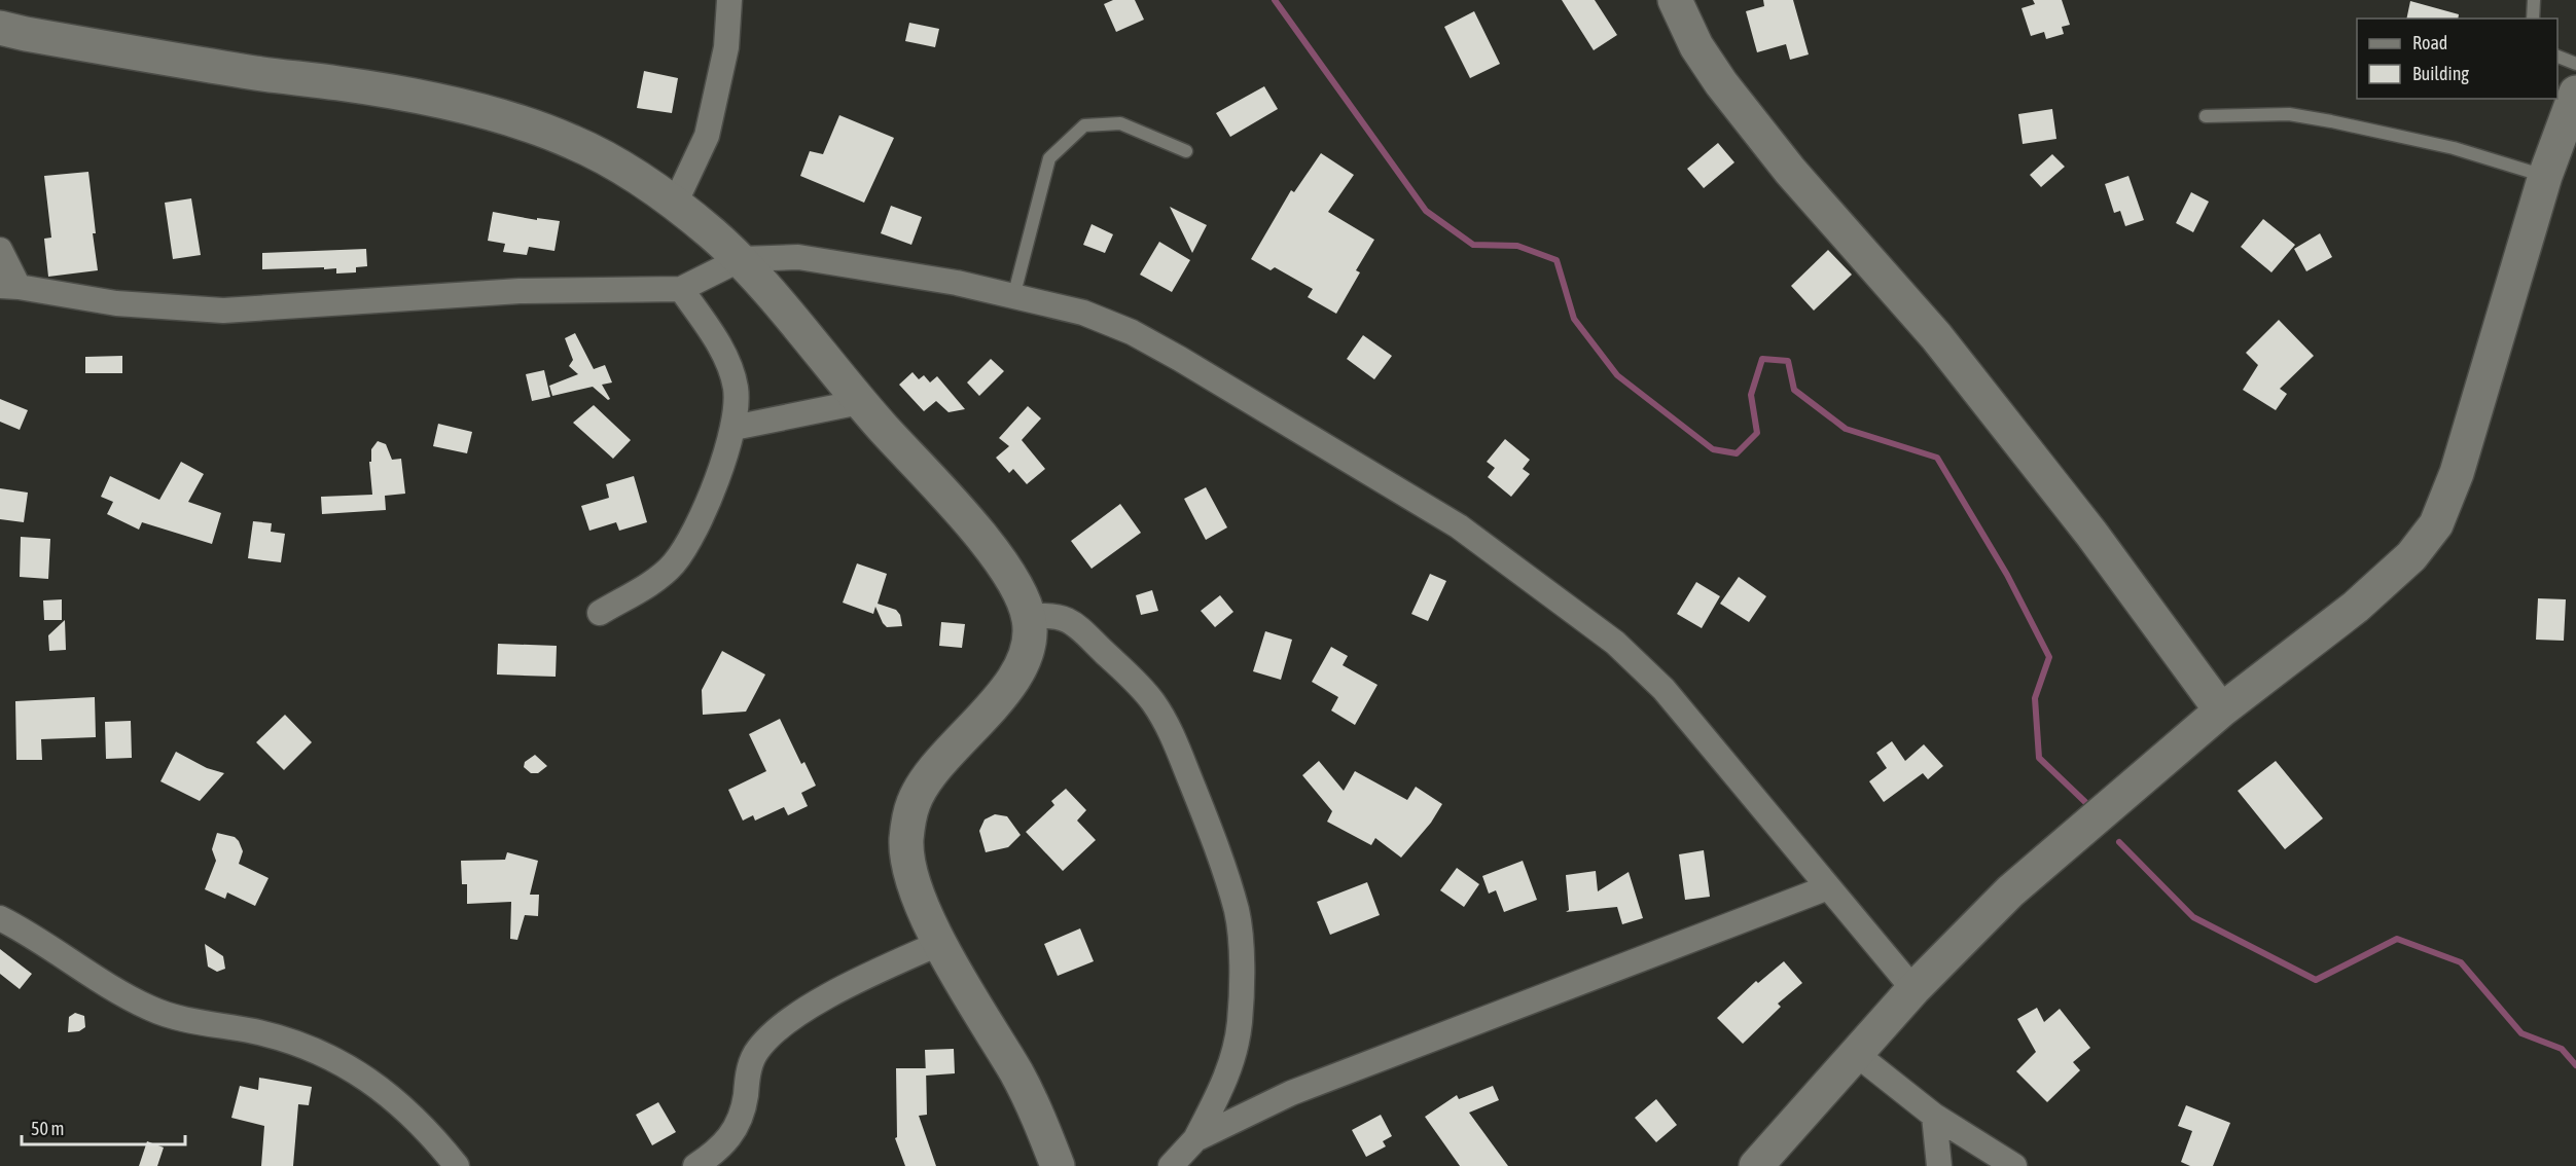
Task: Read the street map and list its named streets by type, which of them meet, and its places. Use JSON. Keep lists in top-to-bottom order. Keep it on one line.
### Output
{"legend":["Road","Building"],"scale_bar":"50 m"}
